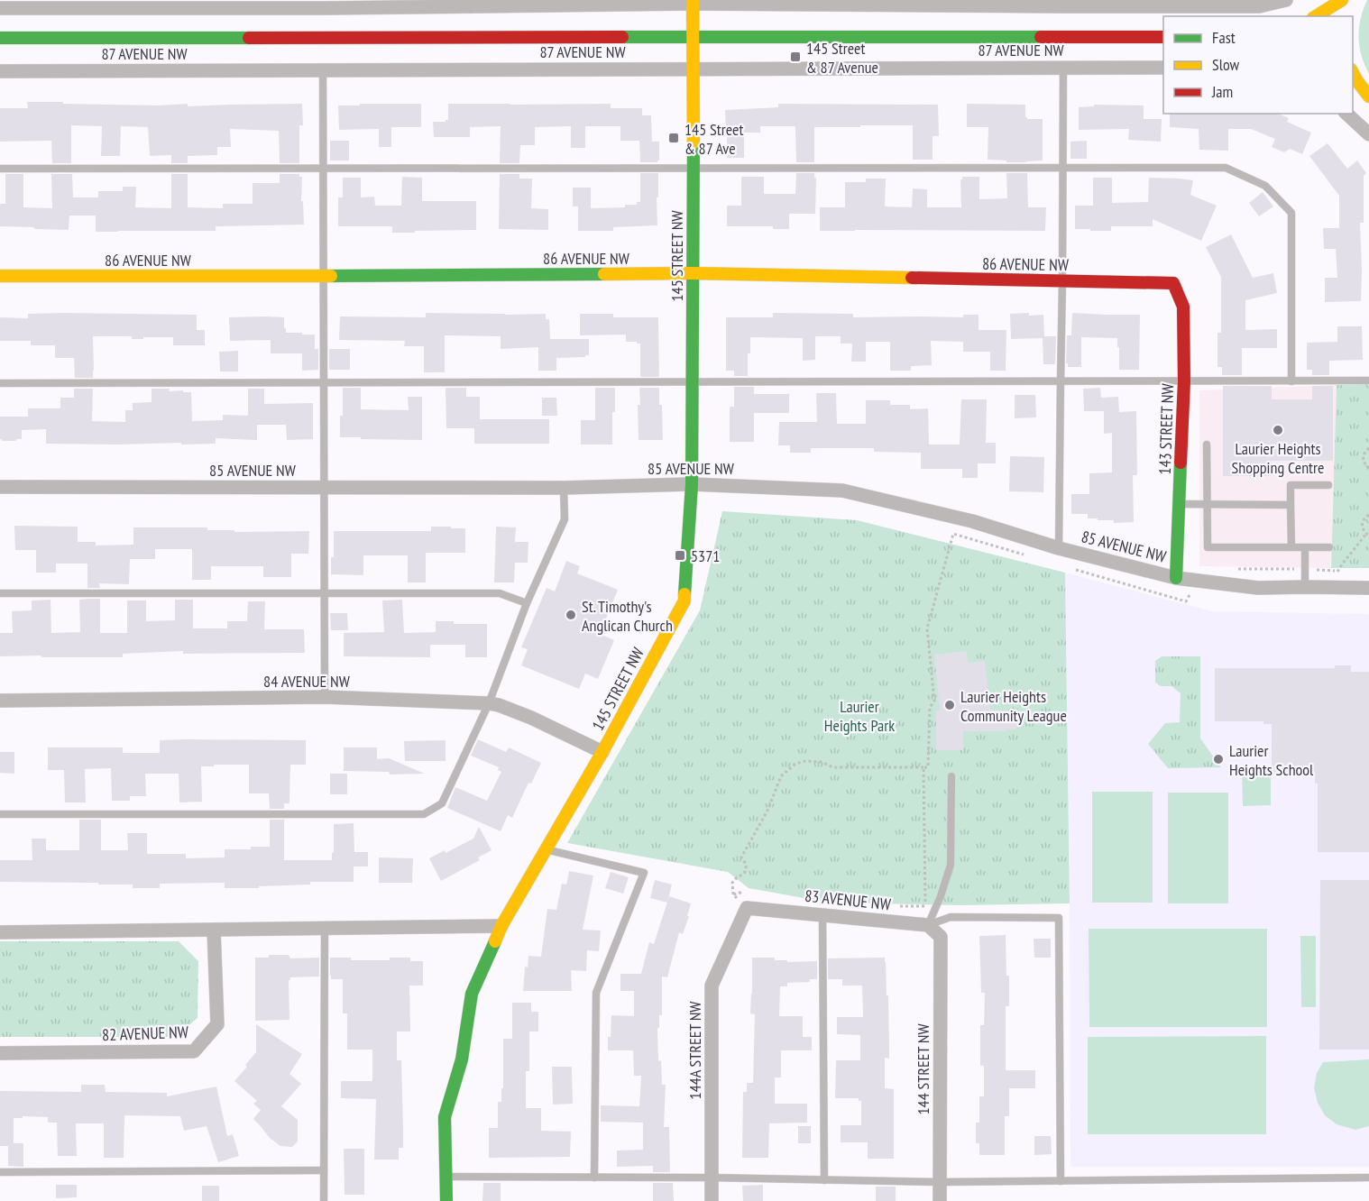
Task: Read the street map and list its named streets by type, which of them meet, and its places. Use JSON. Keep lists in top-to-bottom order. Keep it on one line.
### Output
{"streets":{"street":["87 AVENUE NW","145 STREET NW","86 AVENUE NW","143 STREET NW","85 AVENUE NW","84 AVENUE NW","83 AVENUE NW","82 AVENUE NW","144A STREET NW","144 STREET NW"]},"crossings":[["87 AVENUE NW","145 STREET NW"],["145 STREET NW","86 AVENUE NW"],["145 STREET NW","85 AVENUE NW"],["145 STREET NW","84 AVENUE NW"],["86 AVENUE NW","143 STREET NW"],["143 STREET NW","85 AVENUE NW"],["83 AVENUE NW","144A STREET NW"],["83 AVENUE NW","144 STREET NW"]],"parks":["Laurier Heights Park"],"places":{"transit":["145 Street & 87 Avenue","145 Street & 87 Ave","5371"],"other":["Laurier Heights Shopping Centre","St. Timothy's Anglican Church","Laurier Heights Community League","Laurier Heights School"]},"legend":["Fast","Slow","Jam"]}
